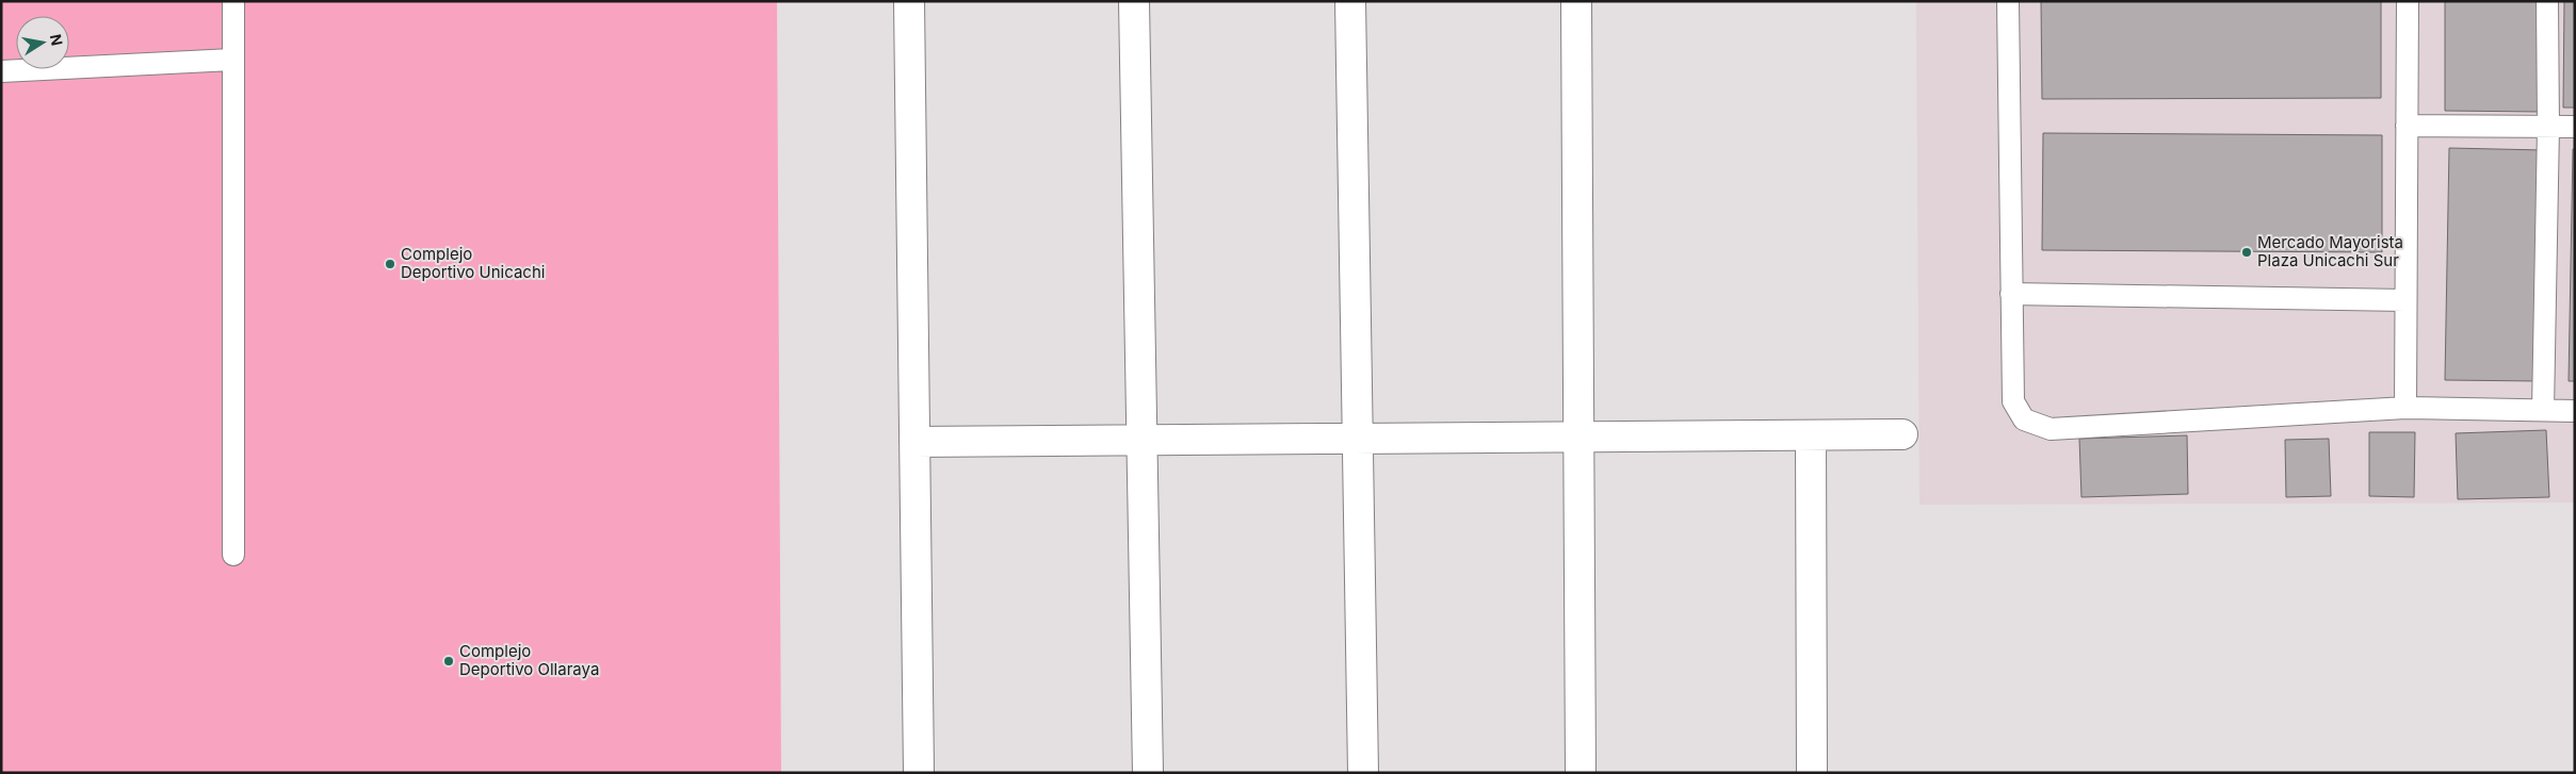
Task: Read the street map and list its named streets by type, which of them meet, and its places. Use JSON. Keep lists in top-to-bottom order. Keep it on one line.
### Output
{"places":["Mercado Mayorista Plaza Unicachi Sur","Complejo Deportivo Unicachi","Complejo Deportivo Ollaraya"],"north":"right"}
